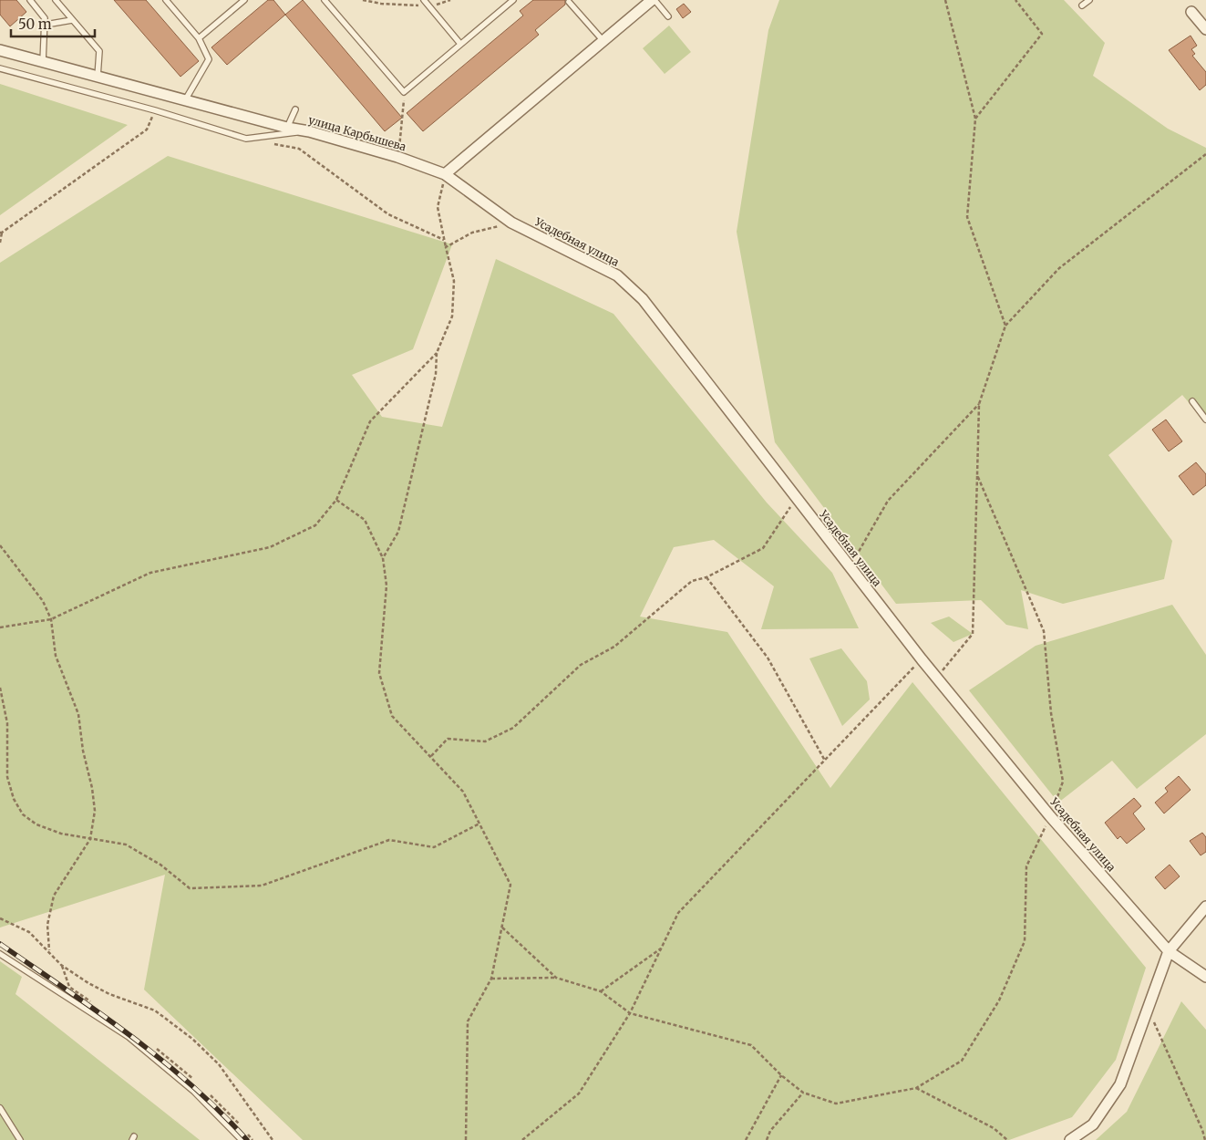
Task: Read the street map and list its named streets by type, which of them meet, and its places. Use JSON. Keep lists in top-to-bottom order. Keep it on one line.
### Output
{"streets":{"street":["улица Карбышева","Усадебная улица"]},"crossings":[["улица Карбышева","Усадебная улица"]],"scale_bar":"50 m"}
